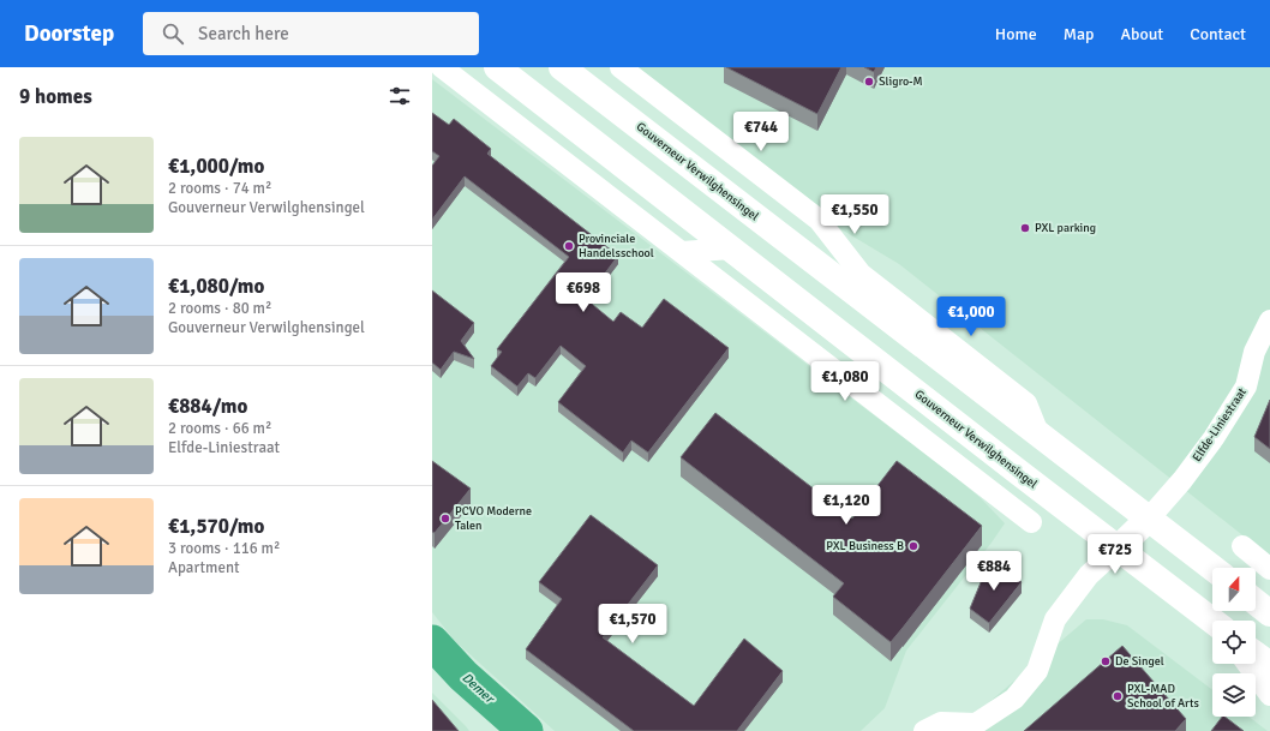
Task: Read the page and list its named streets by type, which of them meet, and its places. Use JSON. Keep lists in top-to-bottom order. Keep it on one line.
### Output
{"streets":{"highway":["Gouverneur Verwilghensingel"],"street":["Elfde-Liniestraat"]},"crossings":[["Gouverneur Verwilghensingel","Elfde-Liniestraat"]],"water":["Demer"],"places":["Sligro-M","PXL parking","Provinciale Handelsschool","PCVO Moderne Talen","PXL Business B","De Singel","PXL-MAD School of Arts"],"north":"top","page":{"header":"Doorstep","search":"Search here","nav":["Home","Map","About","Contact"],"heading":"9 homes","price":["€744","€1,550","€698","€1,000","€1,080","€1,120","€725","€884","€1,570"],"list":[{"name":"€1,000/mo","note":"2 rooms · 74 m² · Gouverneur Verwilghensingel"},{"name":"€1,080/mo","note":"2 rooms · 80 m² · Gouverneur Verwilghensingel"},{"name":"€884/mo","note":"2 rooms · 66 m² · Elfde-Liniestraat"},{"name":"€1,570/mo","note":"3 rooms · 116 m² · Apartment"}]}}
